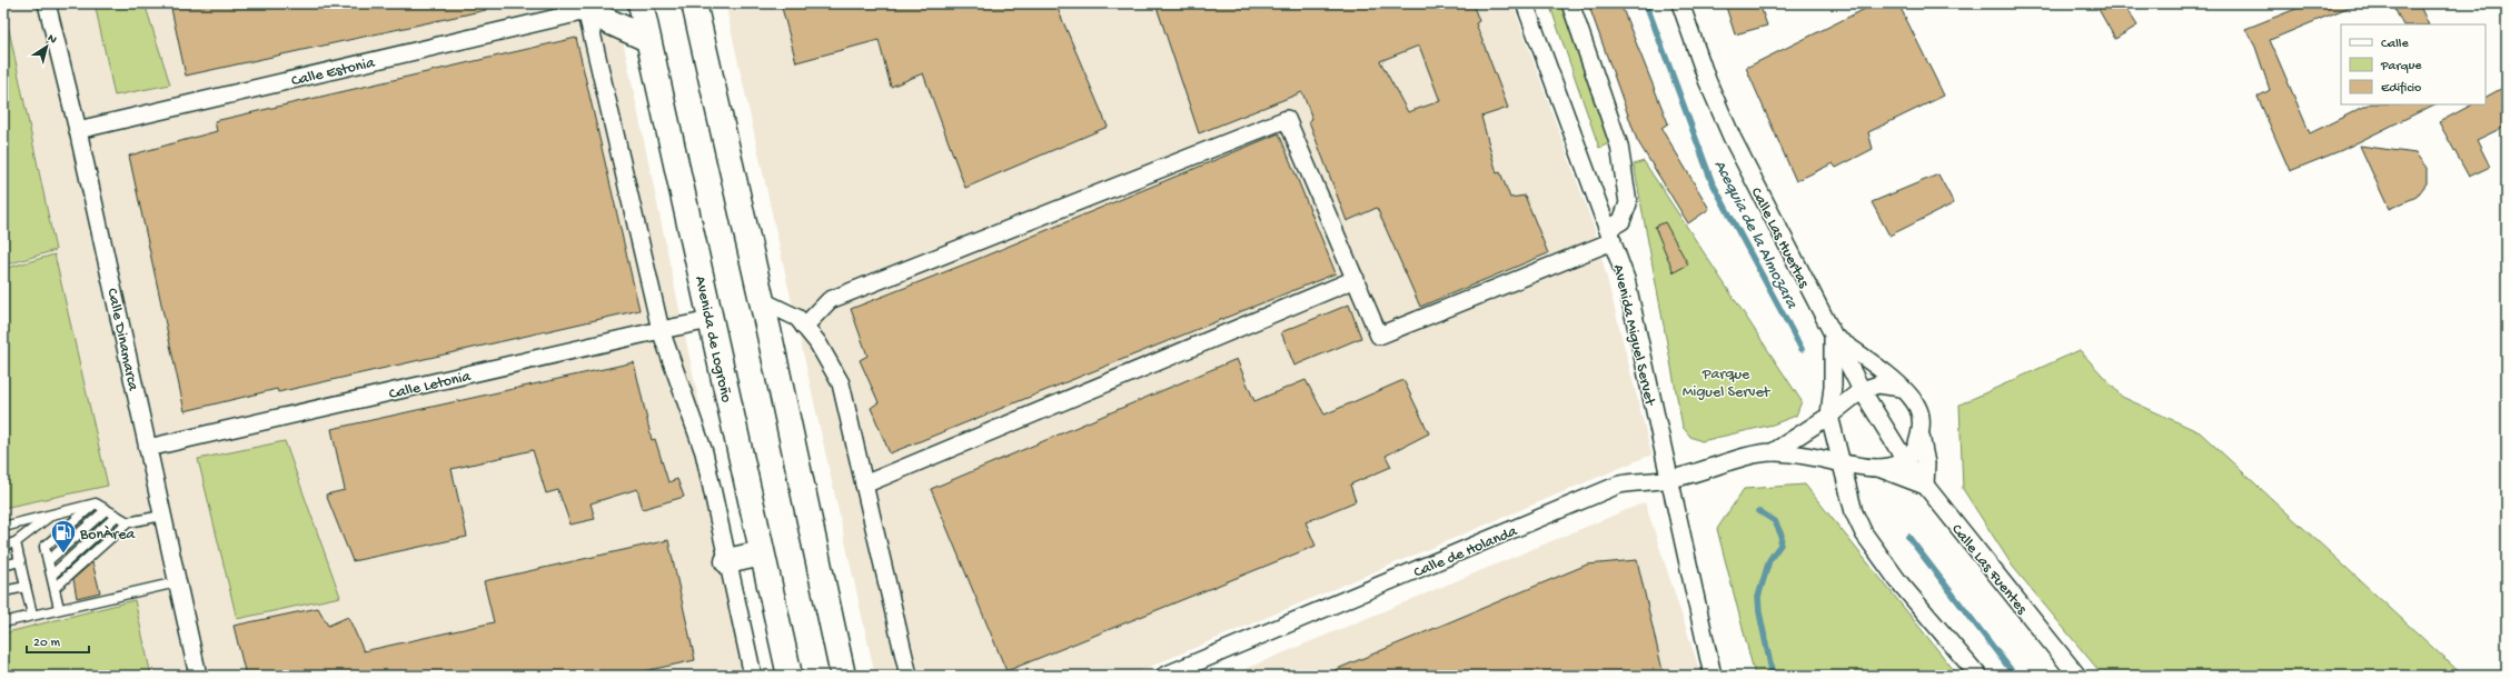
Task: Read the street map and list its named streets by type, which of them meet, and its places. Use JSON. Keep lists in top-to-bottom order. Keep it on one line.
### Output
{"streets":{"highway":["Avenida de Logroño"],"street":["Calle Estonia","Calle Las Huertas","Avenida Miguel Servet","Calle Dinamarca","Calle Letonia","Calle de Holanda","Calle Las Fuentes"]},"crossings":[["Calle Estonia","Calle Dinamarca"],["Calle Las Huertas","Calle de Holanda"],["Calle Las Huertas","Calle Las Fuentes"],["Avenida Miguel Servet","Calle de Holanda"],["Calle Dinamarca","Calle Letonia"],["Avenida de Logroño","Calle Letonia"]],"water":["Acequia de la Almozara"],"parks":["Parque Miguel Servet"],"places":{"fuel station":["BonÀrea"]},"legend":["Calle","Parque","Edificio"],"scale_bar":"20 m","north":"top right"}
